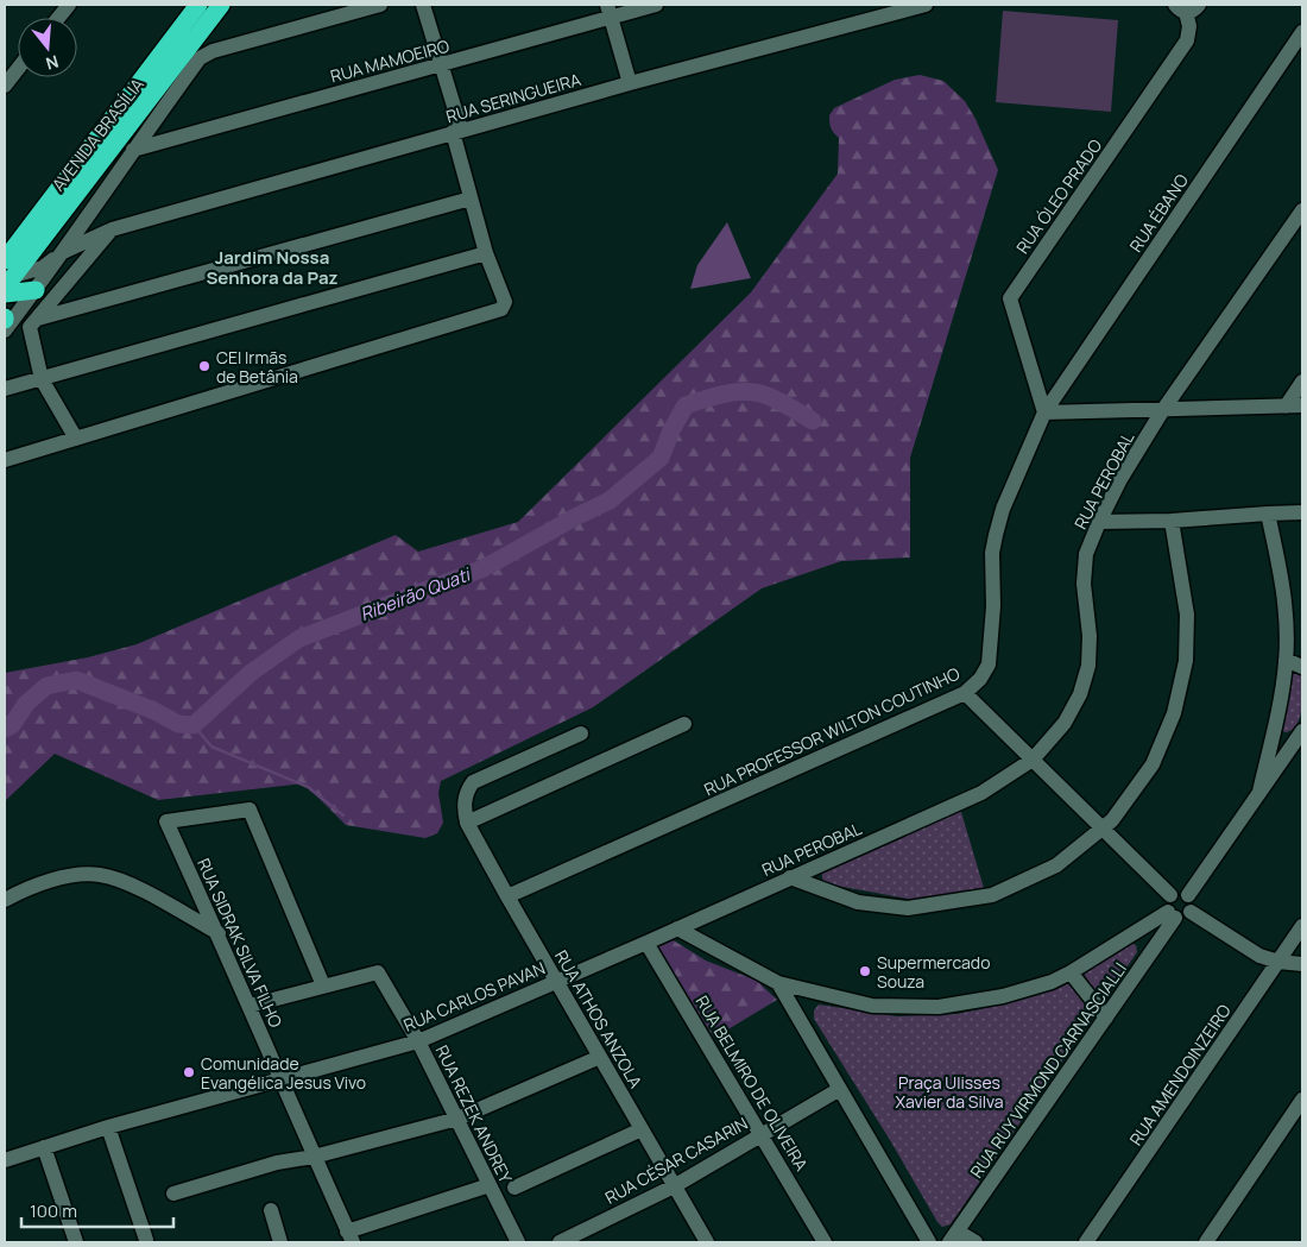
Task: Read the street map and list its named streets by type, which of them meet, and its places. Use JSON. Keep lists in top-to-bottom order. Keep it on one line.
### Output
{"streets":{"highway":["AVENIDA BRASÍLIA"],"street":["RUA MAMOEIRO","RUA SERINGUEIRA","RUA ÓLEO PRADO","RUA ÉBANO","RUA PEROBAL","RUA PROFESSOR WILTON COUTINHO","RUA SIDRAK SILVA FILHO","RUA CARLOS PAVAN","RUA ATHOS ANZOLA","RUA RUY VIRMOND CARNASCIALLI","RUA AMENDOINZEIRO","RUA BELMIRO DE OLIVEIRA","RUA REZEK ANDREY","RUA CÉSAR CASARIN"]},"crossings":[["RUA SERINGUEIRA","AVENIDA BRASÍLIA"],["RUA ÓLEO PRADO","RUA ÉBANO"],["RUA ÓLEO PRADO","RUA PROFESSOR WILTON COUTINHO"],["RUA ÉBANO","RUA PROFESSOR WILTON COUTINHO"],["RUA PEROBAL","RUA CARLOS PAVAN"],["RUA PROFESSOR WILTON COUTINHO","RUA ATHOS ANZOLA"],["RUA SIDRAK SILVA FILHO","RUA CARLOS PAVAN"],["RUA SIDRAK SILVA FILHO","RUA REZEK ANDREY"],["RUA CARLOS PAVAN","RUA ATHOS ANZOLA"],["RUA CARLOS PAVAN","RUA BELMIRO DE OLIVEIRA"],["RUA CARLOS PAVAN","RUA REZEK ANDREY"],["RUA ATHOS ANZOLA","RUA CÉSAR CASARIN"],["RUA BELMIRO DE OLIVEIRA","RUA CÉSAR CASARIN"]],"districts":["Jardim Nossa Senhora da Paz"],"water":["Ribeirão Quati"],"parks":["Praça Ulisses Xavier da Silva"],"places":["CEI Irmãs de Betânia","Supermercado Souza","Comunidade Evangélica Jesus Vivo"],"scale_bar":"100 m","north":"bottom"}
